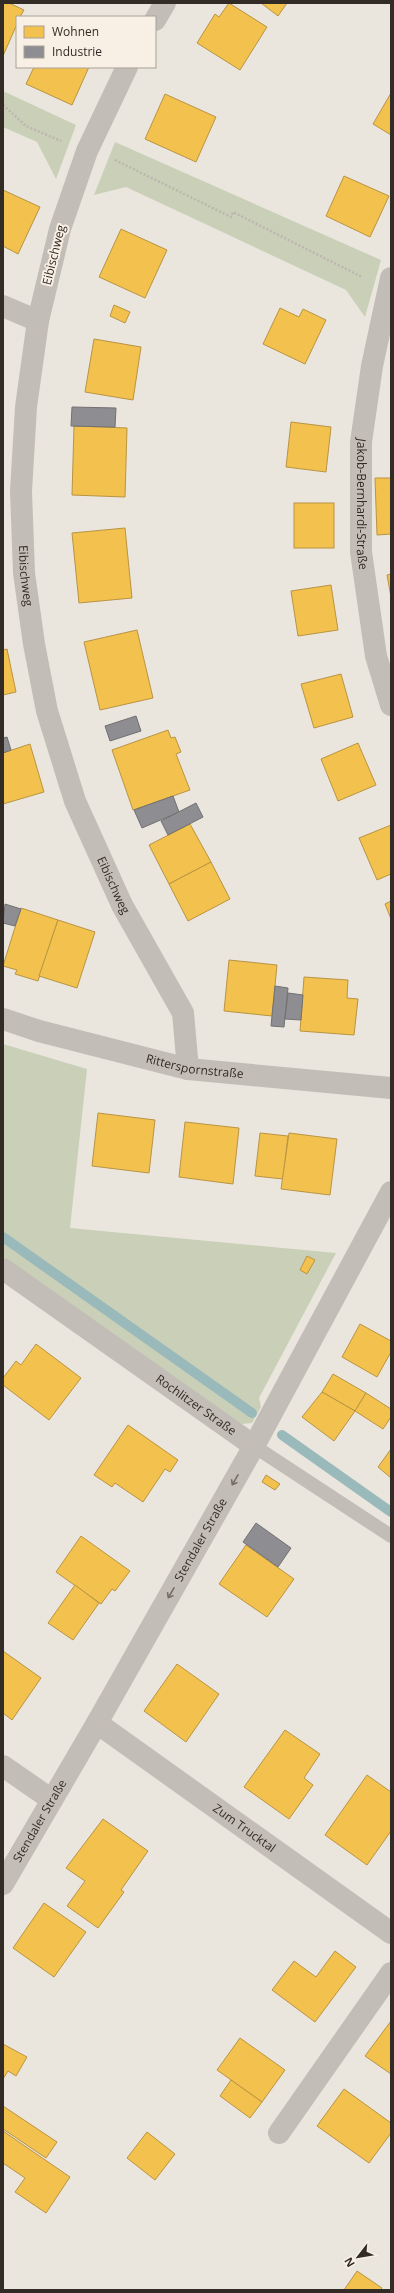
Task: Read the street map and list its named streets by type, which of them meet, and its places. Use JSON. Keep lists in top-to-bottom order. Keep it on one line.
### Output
{"streets":{"street":["Eibischweg","Jakob-Bernhardi-Straße","Ritterspornstraße","Rochlitzer Straße","Stendaler Straße","Zum Trucktal"]},"crossings":[["Eibischweg","Ritterspornstraße"],["Rochlitzer Straße","Stendaler Straße"],["Stendaler Straße","Zum Trucktal"]],"one_way":["Stendaler Straße"],"legend":["Wohnen","Industrie"],"north":"bottom left"}
